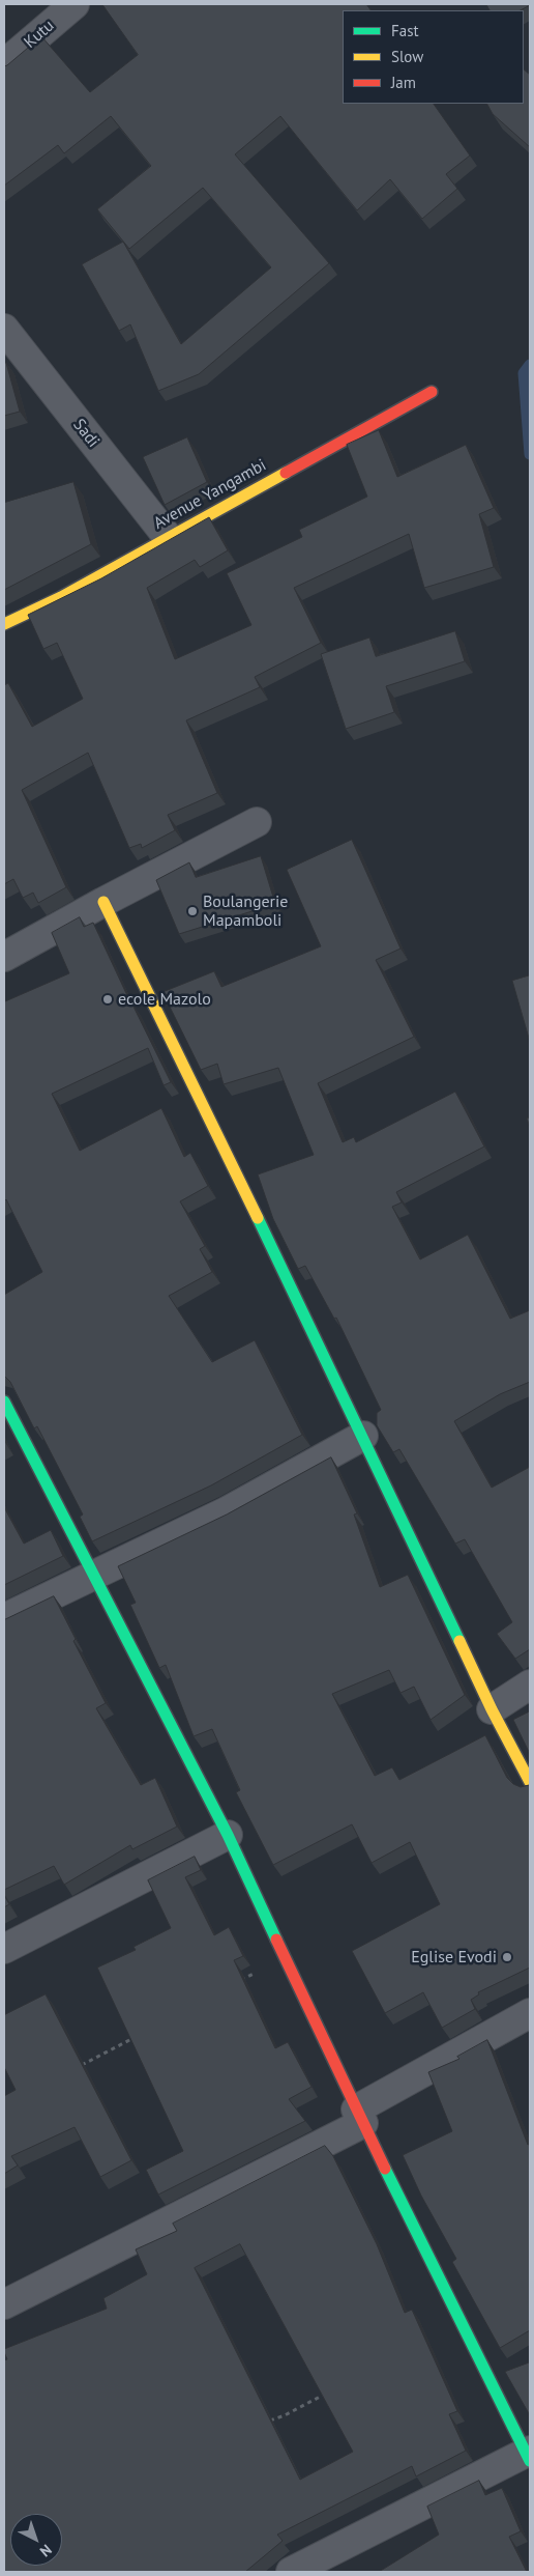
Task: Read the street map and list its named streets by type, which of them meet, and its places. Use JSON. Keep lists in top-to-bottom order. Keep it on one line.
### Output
{"streets":{"street":["Kutu","Sadi","Avenue Yangambi"]},"crossings":[["Sadi","Avenue Yangambi"]],"places":["Boulangerie Mapamboli","ecole Mazolo","Eglise Evodi"],"legend":["Fast","Slow","Jam"],"north":"bottom right"}
